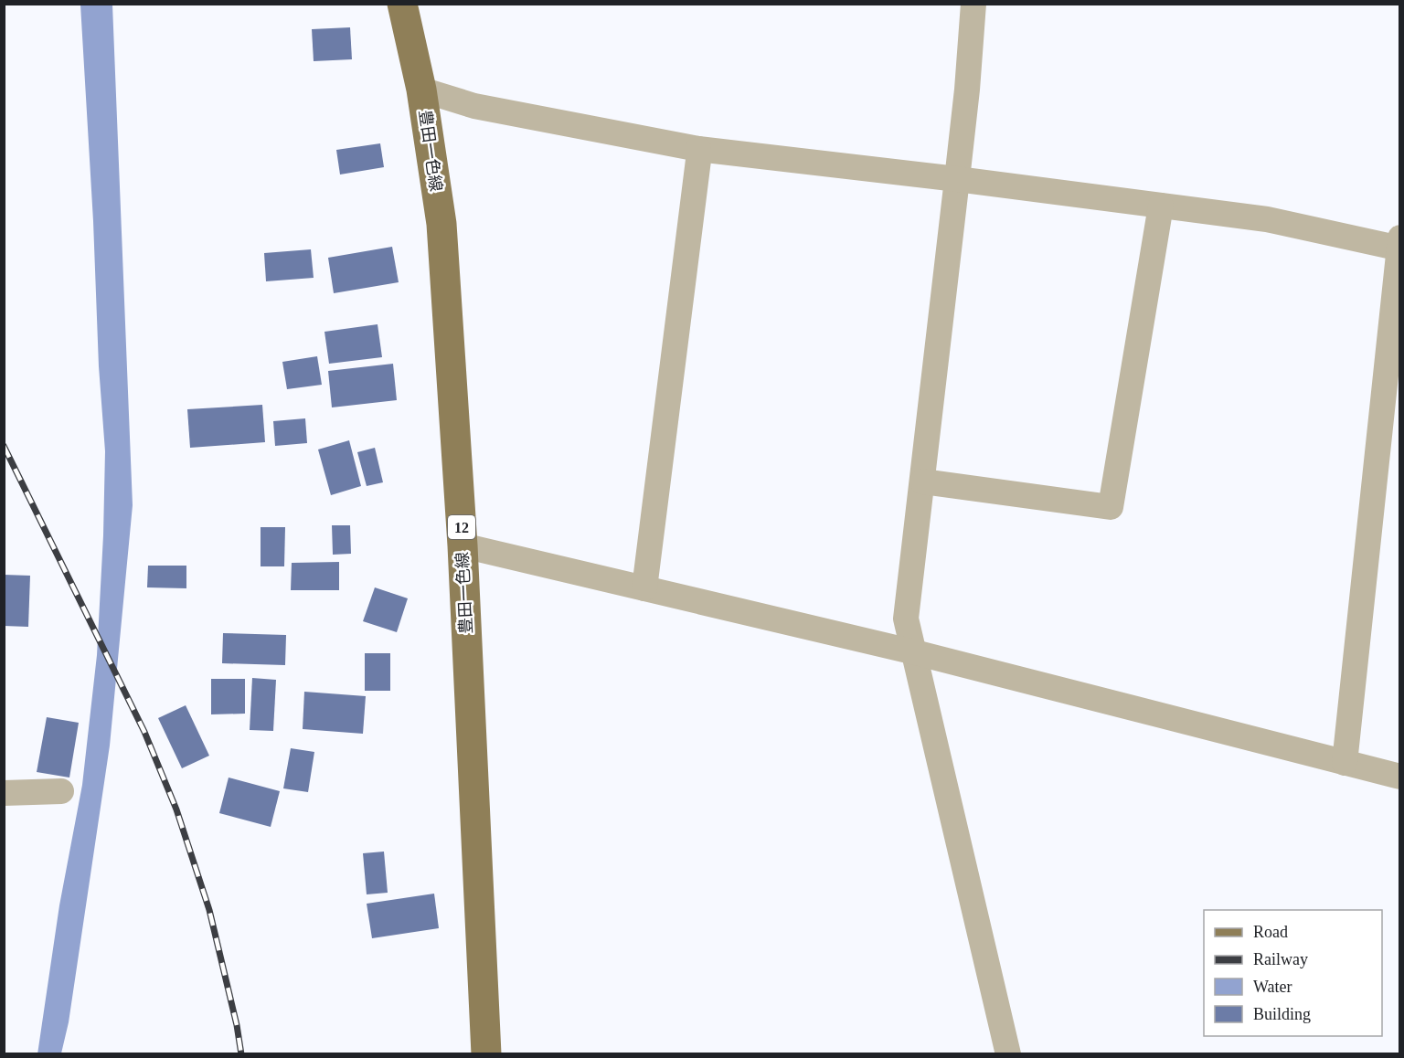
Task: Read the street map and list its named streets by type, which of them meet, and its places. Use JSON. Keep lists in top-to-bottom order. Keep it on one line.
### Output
{"streets":{"main road":["豊田一色線","12"]},"legend":["Road","Railway","Water","Building"]}
